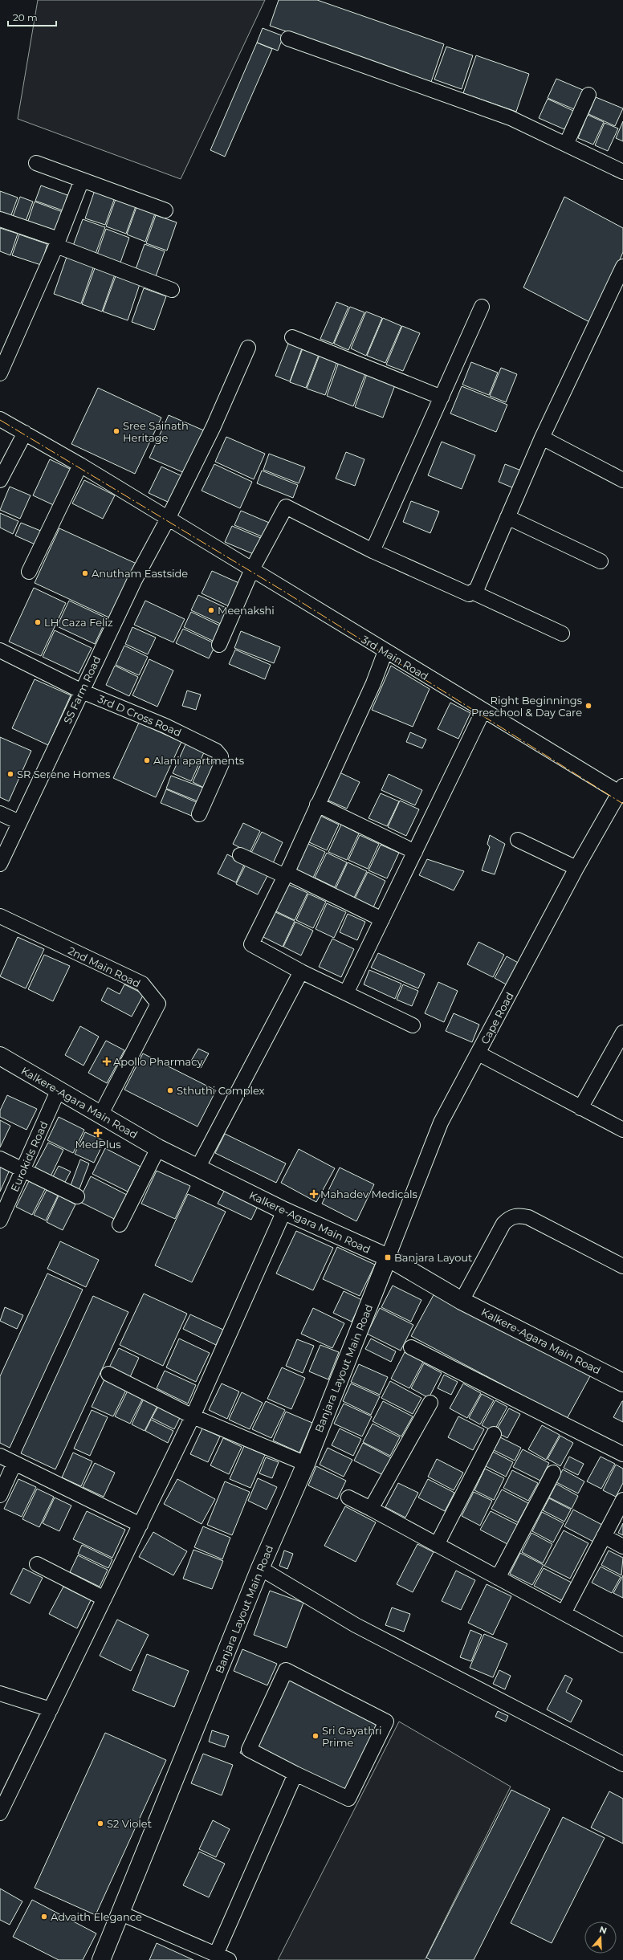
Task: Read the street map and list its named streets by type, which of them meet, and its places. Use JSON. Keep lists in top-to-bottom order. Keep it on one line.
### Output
{"streets":{"street":["3rd Main Road","SS Farm Road","3rd D Cross Road","2nd Main Road","Cape Road","Kalkere-Agara Main Road","Eurokids Road","Banjara Layout Main Road"]},"crossings":[["3rd Main Road","SS Farm Road"],["3rd Main Road","Cape Road"],["SS Farm Road","3rd D Cross Road"],["2nd Main Road","Kalkere-Agara Main Road"],["Cape Road","Kalkere-Agara Main Road"],["Cape Road","Banjara Layout Main Road"],["Kalkere-Agara Main Road","Eurokids Road"],["Kalkere-Agara Main Road","Banjara Layout Main Road"]],"places":{"other":["Sree Sainath Heritage","Anutham Eastside","Meenakshi","LH Caza Feliz","Right Beginnings Preschool & Day Care","Alani apartments","SR Serene Homes","Sthuthi Complex","Sri Gayathri Prime","S2 Violet","Advaith Elegance"],"health":["Apollo Pharmacy","MedPlus","Mahadev Medicals"],"transit":["Banjara Layout"]},"scale_bar":"20 m","north":"top"}
